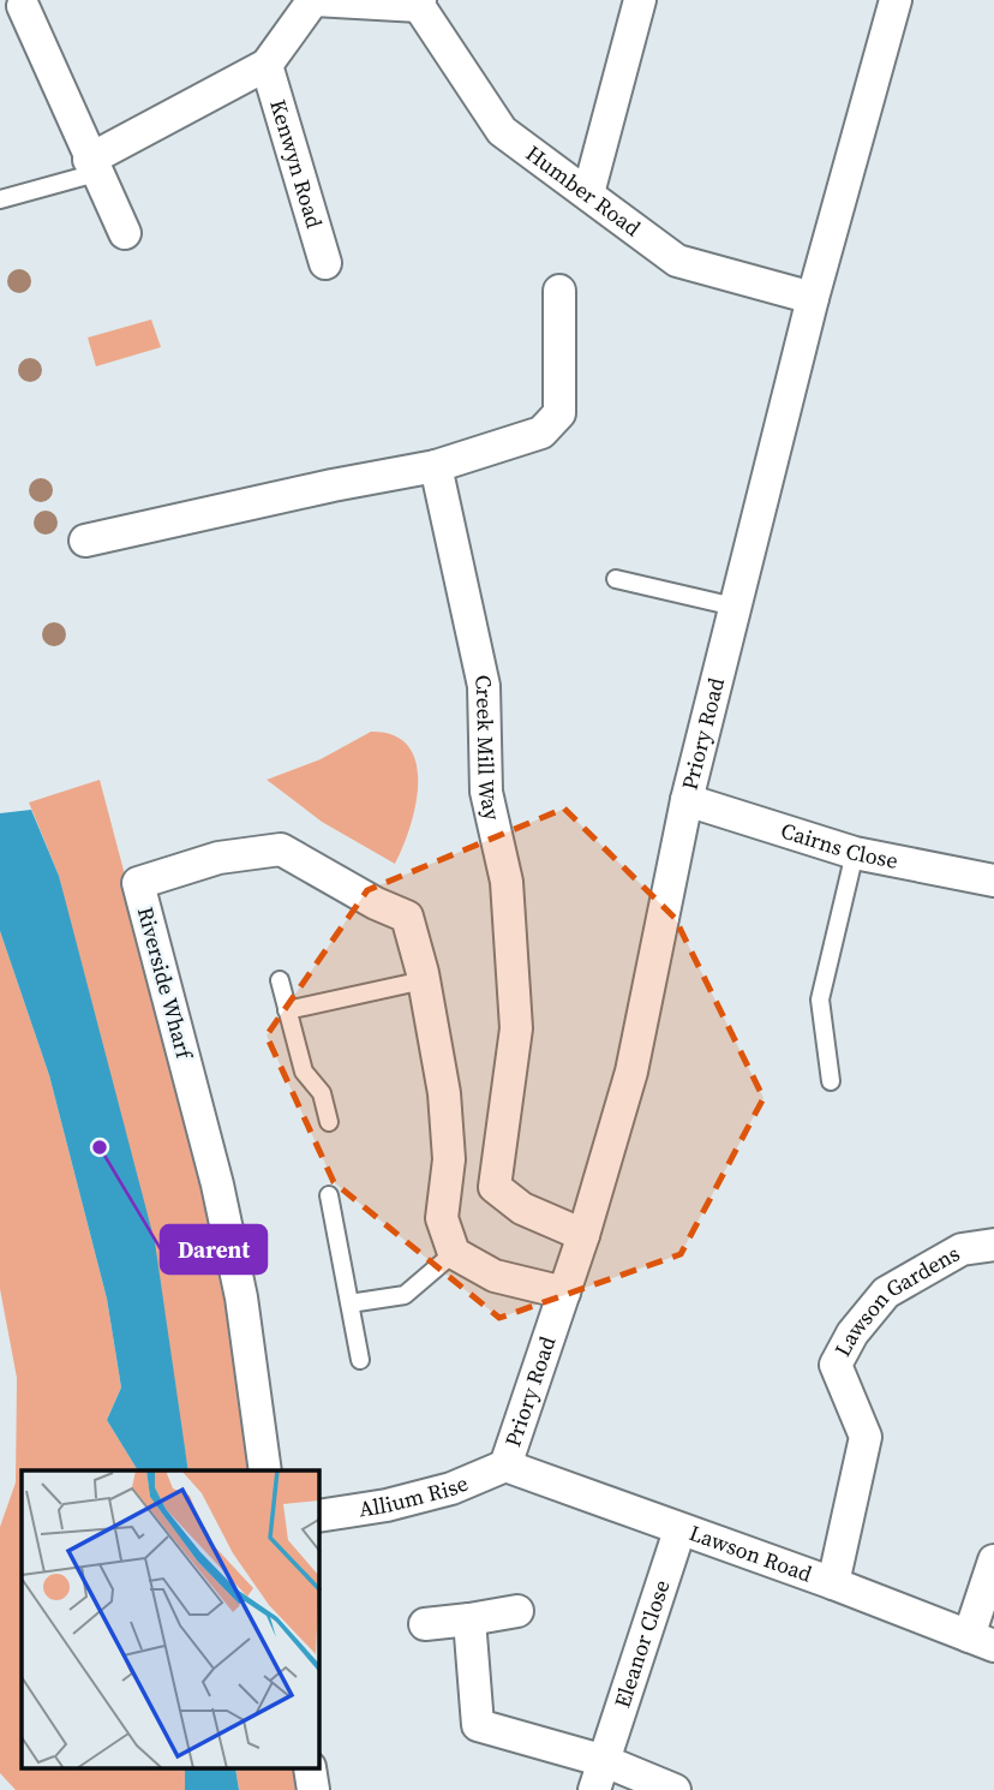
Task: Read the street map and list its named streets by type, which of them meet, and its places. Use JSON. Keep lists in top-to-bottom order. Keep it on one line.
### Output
{"streets":{"street":["Kenwyn Road","Humber Road","Priory Road","Creek Mill Way","Cairns Close","Riverside Wharf","Lawson Gardens","Allium Rise","Lawson Road","Eleanor Close"]},"crossings":[["Humber Road","Priory Road"],["Priory Road","Creek Mill Way"],["Priory Road","Cairns Close"],["Priory Road","Allium Rise"],["Priory Road","Lawson Road"],["Lawson Gardens","Lawson Road"],["Allium Rise","Lawson Road"],["Lawson Road","Eleanor Close"]],"places":["Darent"]}
